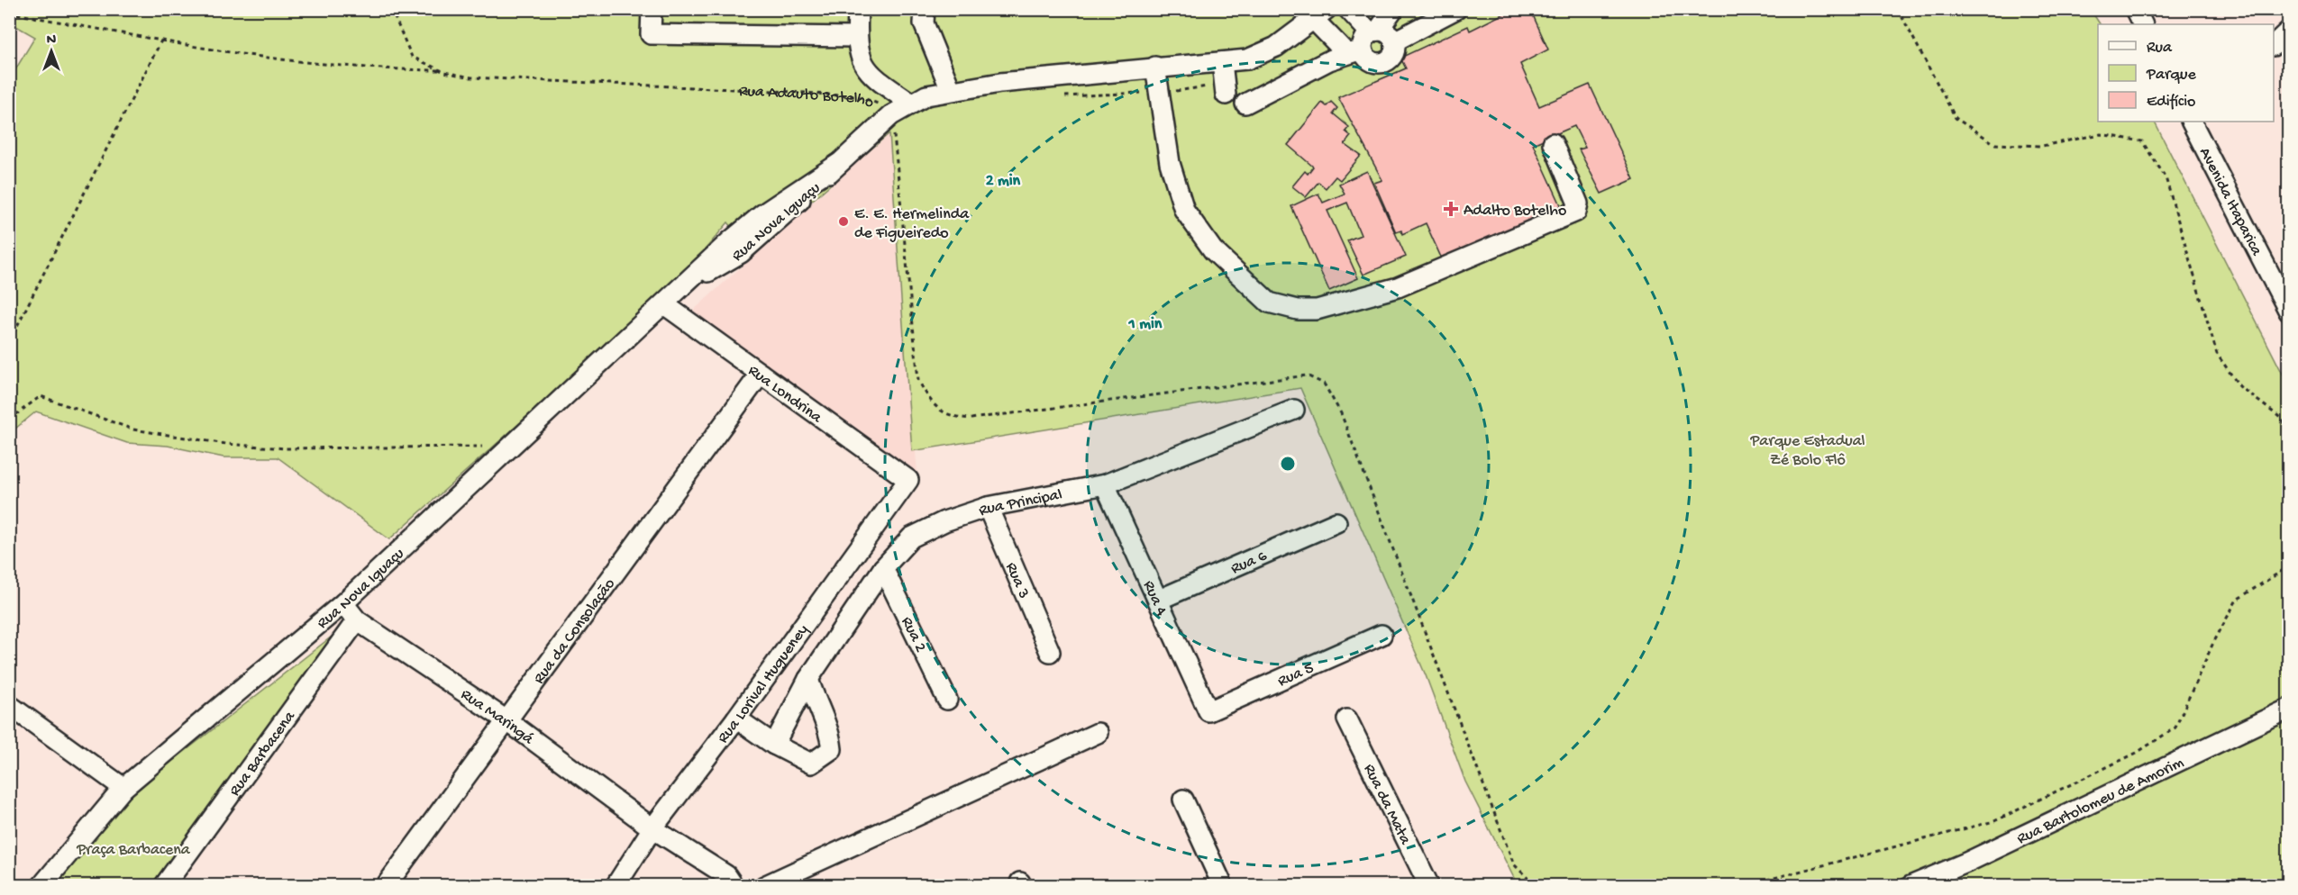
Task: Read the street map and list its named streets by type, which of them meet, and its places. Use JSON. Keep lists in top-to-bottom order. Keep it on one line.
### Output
{"streets":{"street":["Rua Adauto Botelho","Avenida Itaparica","Rua Nova Iguaçu","Rua Londrina","Rua Principal","Rua 6","Rua 3","Rua 4","Rua da Consolação","Rua 2","Rua 5","Rua Lorival Hugueney","Rua Maringá","Rua Barbacena","Rua Bartolomeu de Amorim","Rua da Mata"]},"crossings":[["Rua Adauto Botelho","Rua Nova Iguaçu"],["Rua Nova Iguaçu","Rua Londrina"],["Rua Nova Iguaçu","Rua Maringá"],["Rua Londrina","Rua da Consolação"],["Rua Londrina","Rua Lorival Hugueney"],["Rua Principal","Rua 3"],["Rua Principal","Rua 4"],["Rua Principal","Rua 2"],["Rua 6","Rua 4"],["Rua 4","Rua 5"],["Rua da Consolação","Rua Maringá"],["Rua Lorival Hugueney","Rua Maringá"],["Rua Maringá","Rua Barbacena"]],"parks":["Parque Estadual Zé Bolo Flô","Praça Barbacena"],"places":{"health":["Adalto Botelho"],"other":["E. E. Hermelinda de Figueiredo"]},"legend":["Rua","Parque","Edifício"],"north":"top","rings":["2 min","1 min"]}
